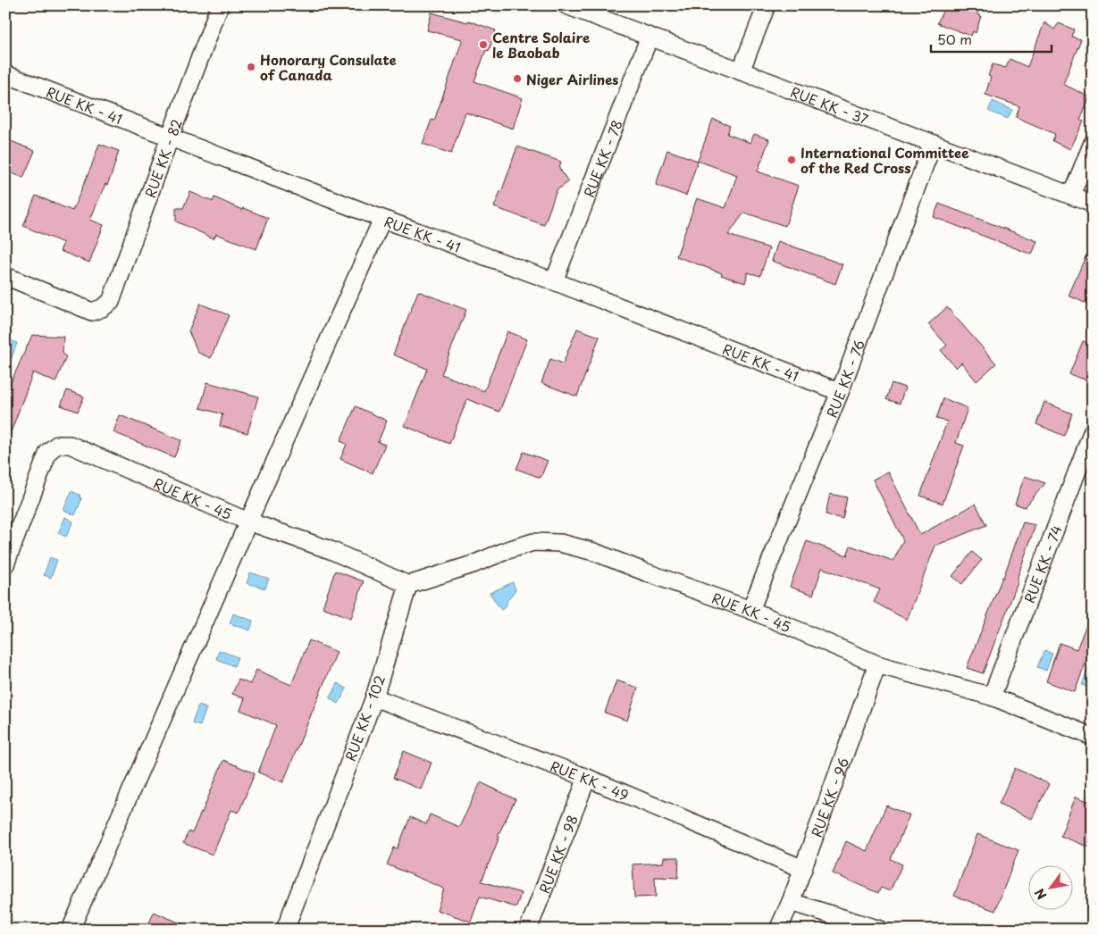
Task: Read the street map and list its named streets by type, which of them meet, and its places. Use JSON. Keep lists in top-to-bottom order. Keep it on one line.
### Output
{"streets":{"street":["RUE KK - 41","RUE KK - 37","RUE KK - 82","RUE KK - 78","RUE KK - 76","RUE KK - 45","RUE KK - 74","RUE KK - 102","RUE KK - 49","RUE KK - 96","RUE KK - 98"]},"crossings":[["RUE KK - 41","RUE KK - 82"],["RUE KK - 41","RUE KK - 78"],["RUE KK - 41","RUE KK - 76"],["RUE KK - 37","RUE KK - 78"],["RUE KK - 37","RUE KK - 76"],["RUE KK - 76","RUE KK - 45"],["RUE KK - 45","RUE KK - 74"],["RUE KK - 45","RUE KK - 102"],["RUE KK - 45","RUE KK - 96"],["RUE KK - 102","RUE KK - 49"],["RUE KK - 49","RUE KK - 96"],["RUE KK - 49","RUE KK - 98"]],"places":["Centre Solaire le Baobab","Honorary Consulate of Canada","Niger Airlines","International Committee of the Red Cross"],"scale_bar":"50 m","north":"bottom left"}
